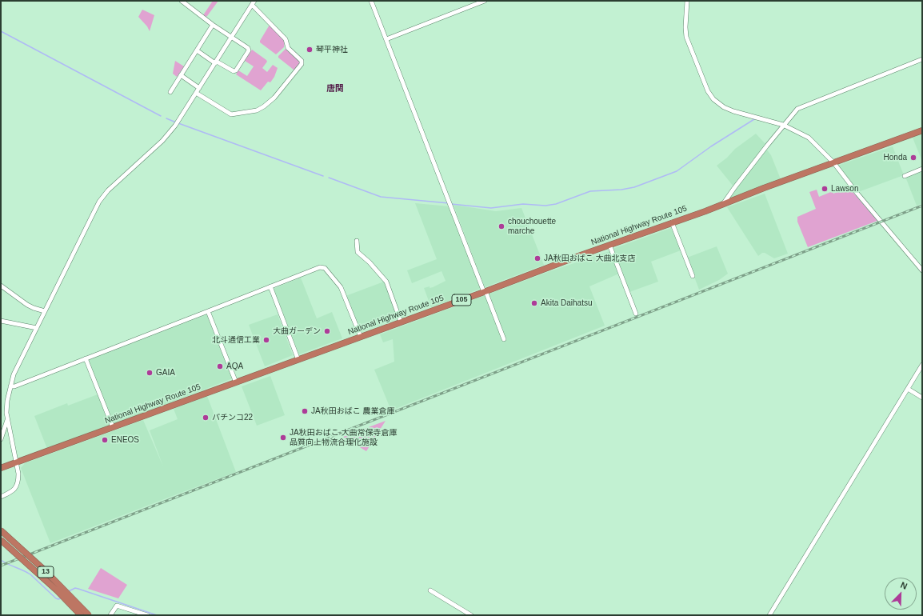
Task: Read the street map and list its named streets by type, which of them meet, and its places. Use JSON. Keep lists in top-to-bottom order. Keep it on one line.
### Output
{"streets":{"highway":["National Highway Route 105","105","13"]},"districts":["唐関"],"places":["琴平神社","Honda","Lawson","chouchouette marche","JA秋田おばこ 大曲北支店","Akita Daihatsu","大曲ガーデン","北斗通信工業","AQA","GAIA","JA秋田おばこ 農業倉庫","パチンコ22","JA秋田おばこ 大曲常保寺倉庫 品質向上物流合理化施設","ENEOS"],"north":"top right"}
